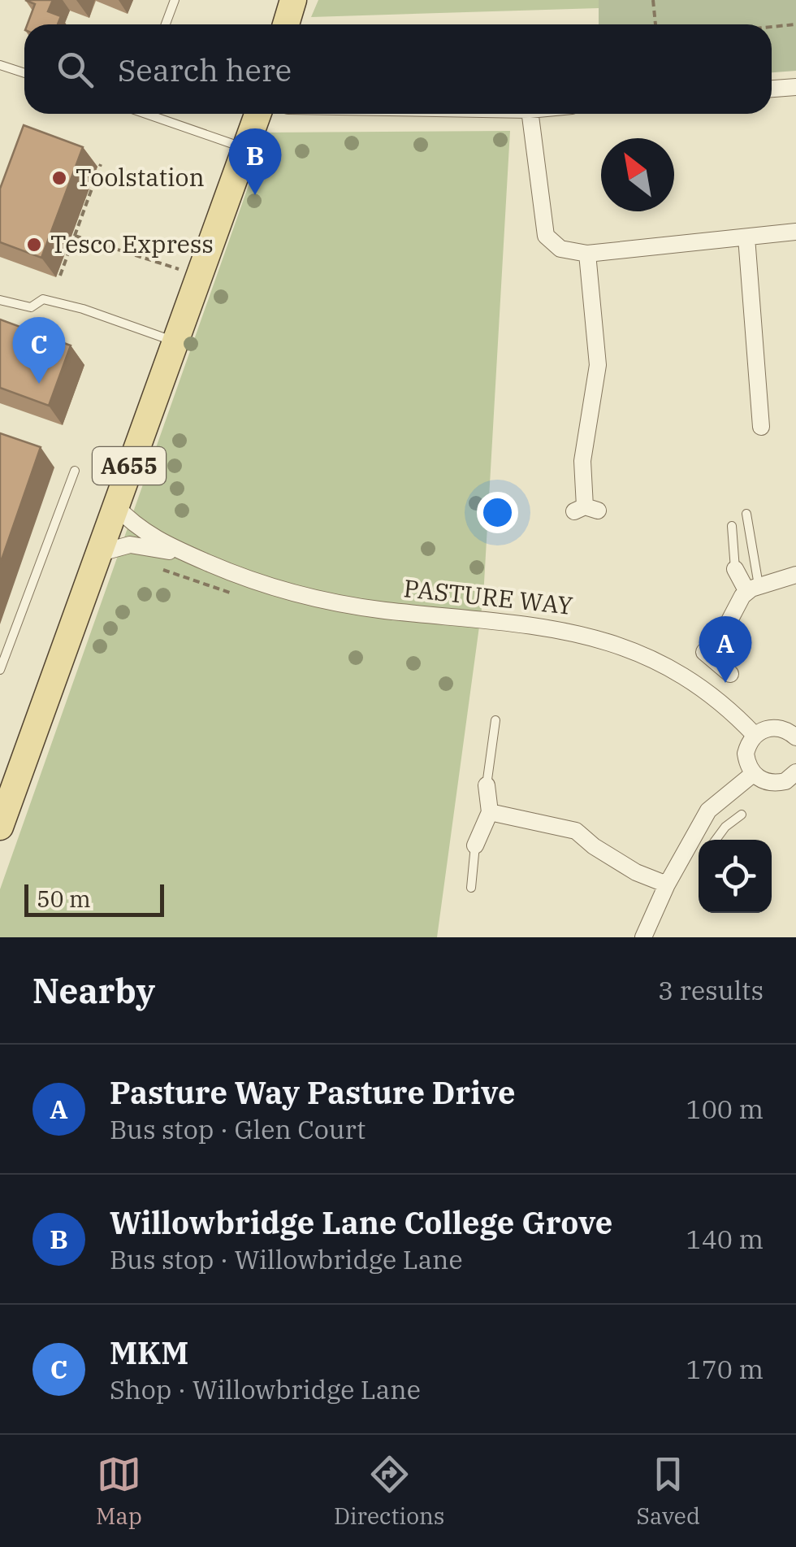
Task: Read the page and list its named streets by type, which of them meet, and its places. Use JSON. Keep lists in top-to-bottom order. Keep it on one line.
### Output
{"streets":{"main road":["A655"],"street":["PASTURE WAY"]},"crossings":[["A655","PASTURE WAY"]],"places":["Toolstation","Tesco Express"],"scale_bar":"50 m","north":"top left","page":{"search":"Search here","pins":["B","C","A"],"scale":"50 m","heading":["Nearby","3 results"],"list":[{"mark":"A","name":"Pasture Way Pasture Drive","note":"Bus stop · Glen Court","value":"100 m"},{"mark":"B","name":"Willowbridge Lane College Grove","note":"Bus stop · Willowbridge Lane","value":"140 m"},{"mark":"C","name":"MKM","note":"Shop · Willowbridge Lane","value":"170 m"}],"nav":["Map","Directions","Saved"]}}
